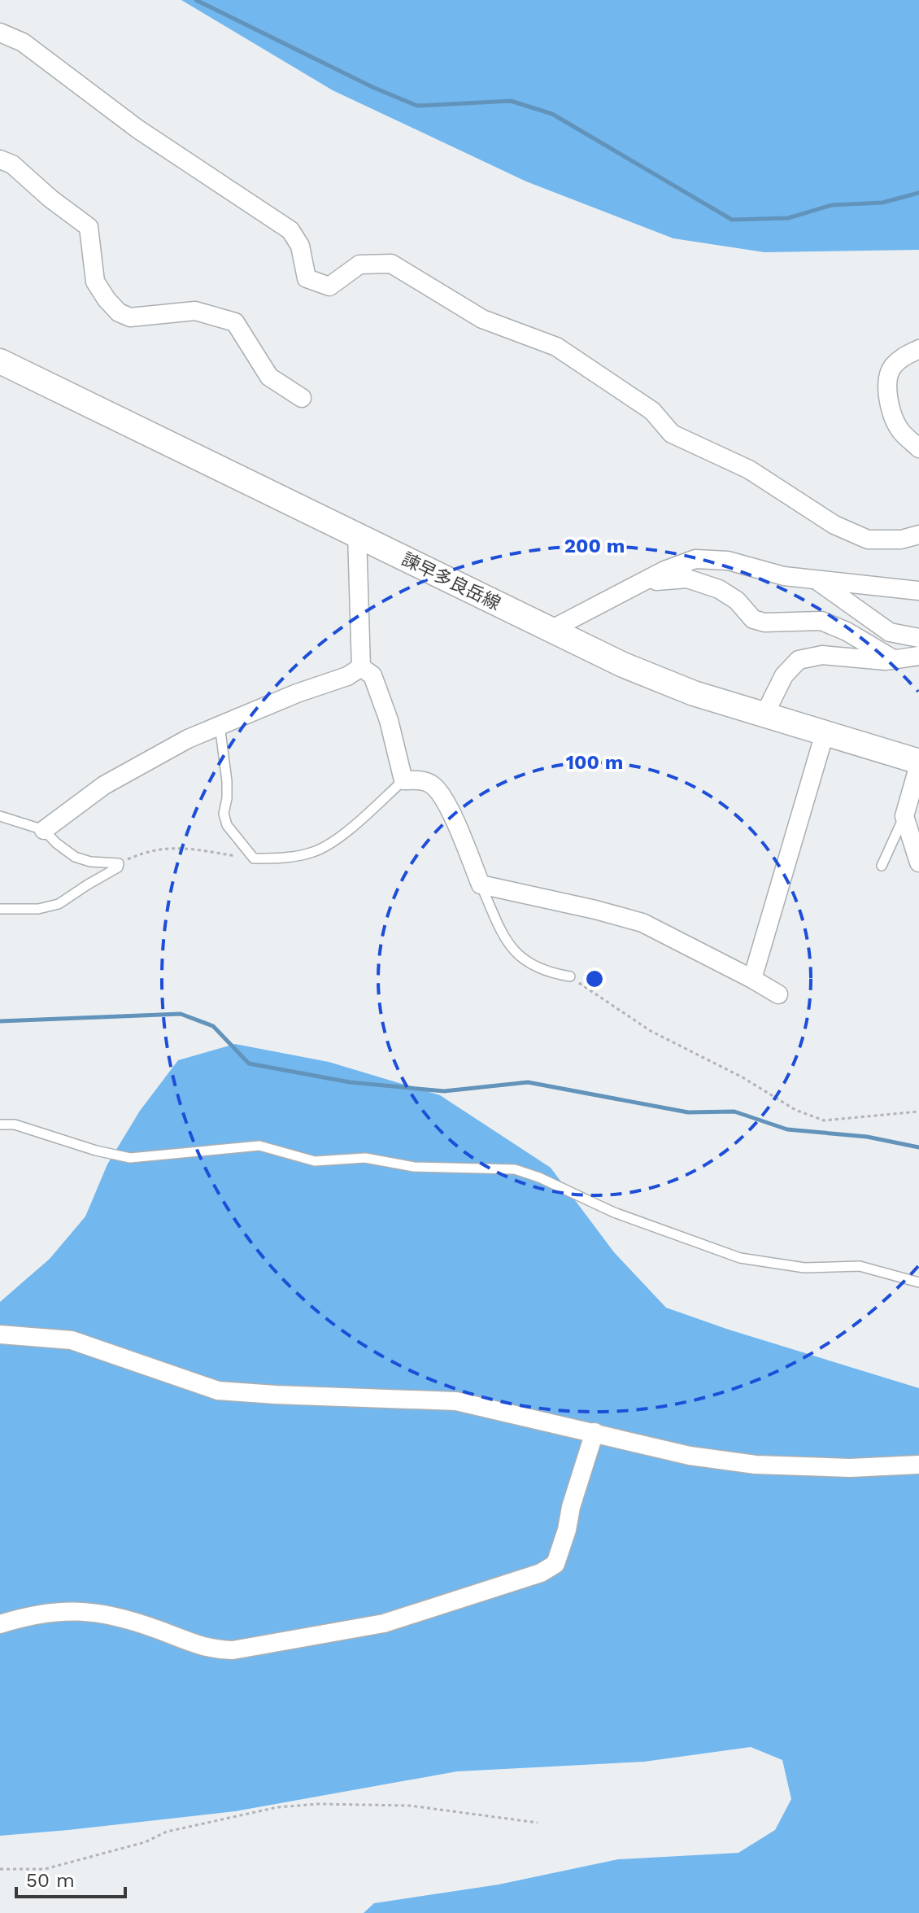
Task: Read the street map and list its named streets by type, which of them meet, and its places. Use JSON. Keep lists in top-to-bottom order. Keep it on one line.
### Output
{"streets":{"main road":["諫早多良岳線"]},"scale_bar":"50 m","rings":["200 m","100 m"]}
